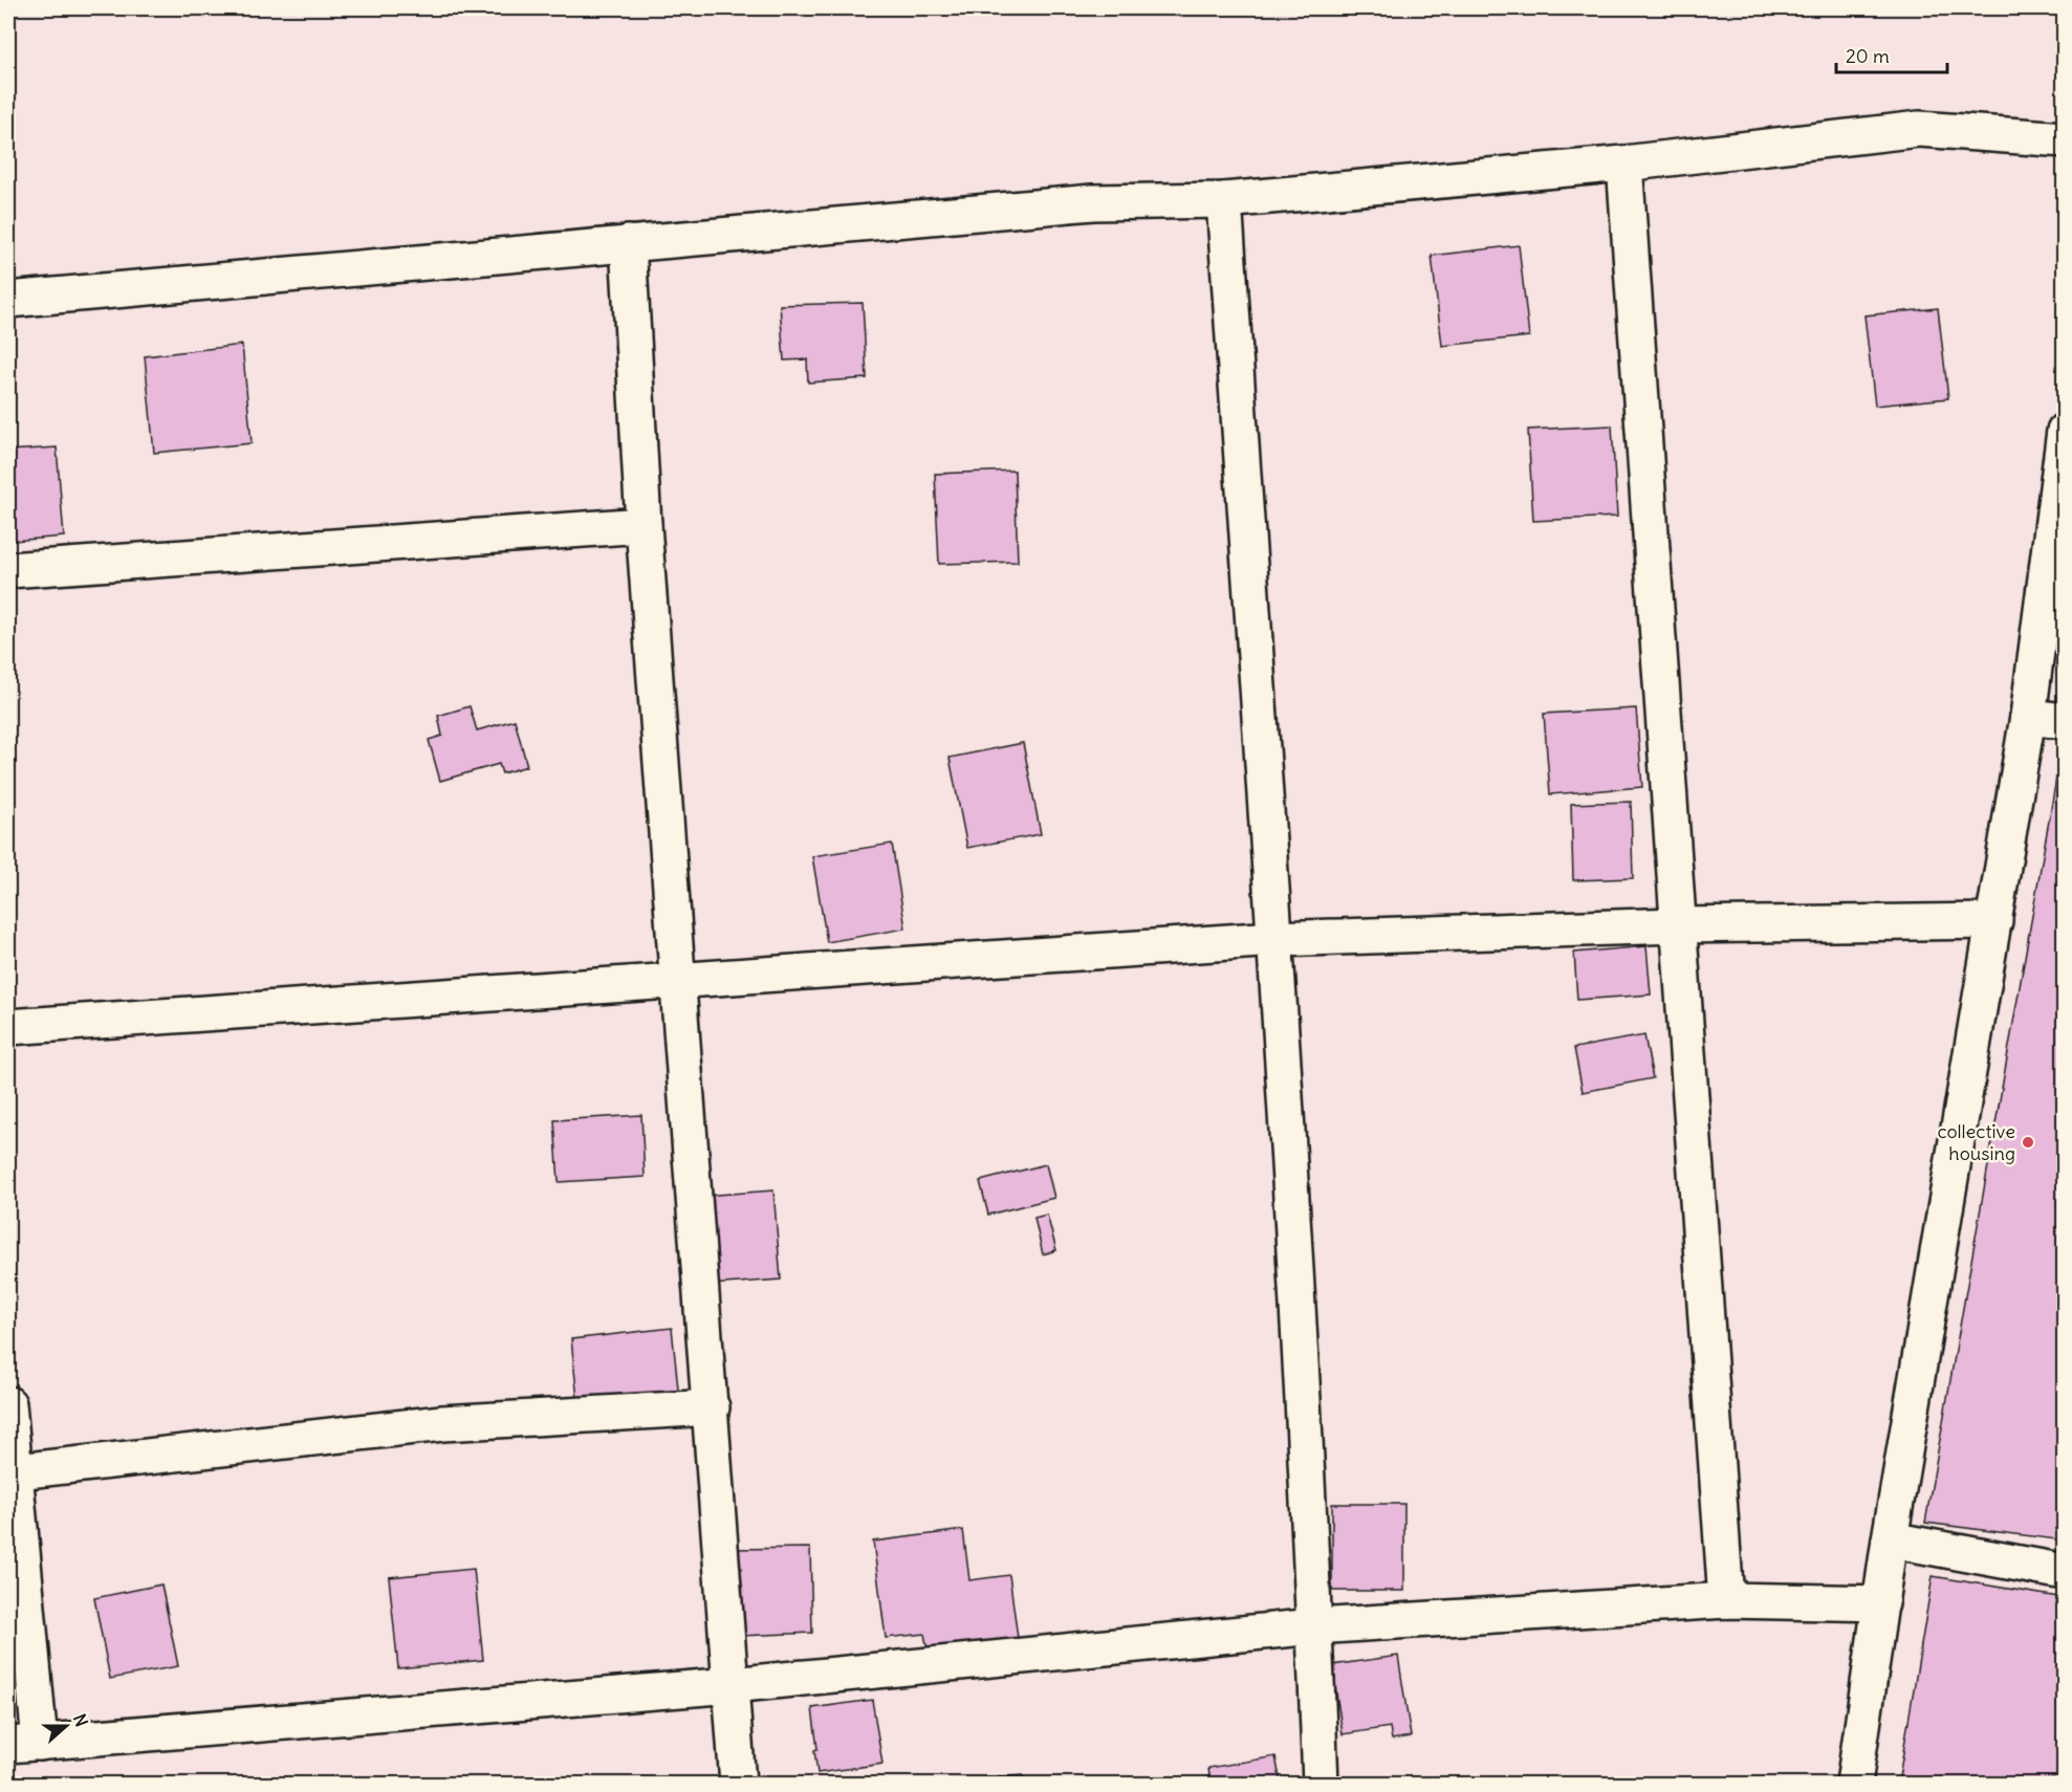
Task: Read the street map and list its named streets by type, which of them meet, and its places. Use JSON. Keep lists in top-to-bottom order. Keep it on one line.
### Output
{"places":["collective housing"],"scale_bar":"20 m","north":"right"}
